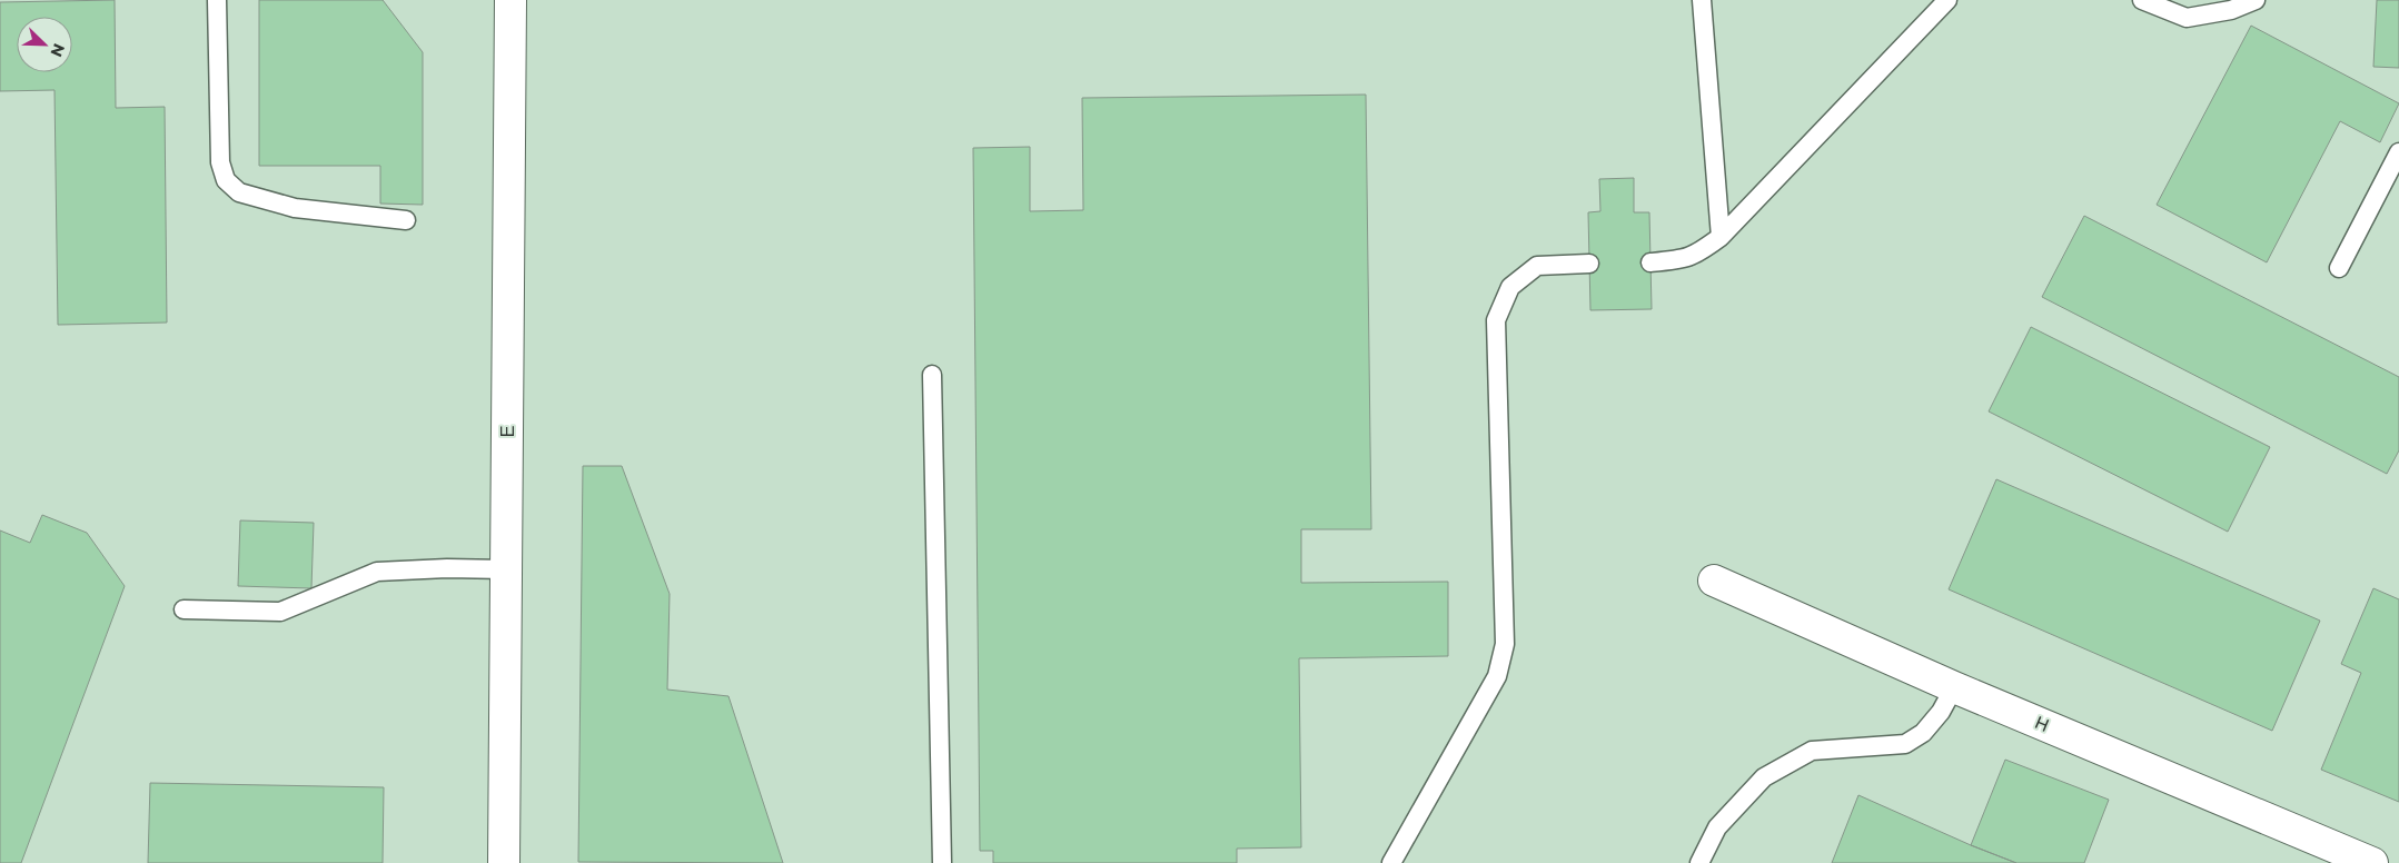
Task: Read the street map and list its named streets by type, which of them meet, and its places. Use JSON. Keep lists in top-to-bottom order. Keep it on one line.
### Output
{"streets":{"street":["Ε","Η"]},"north":"bottom right"}
